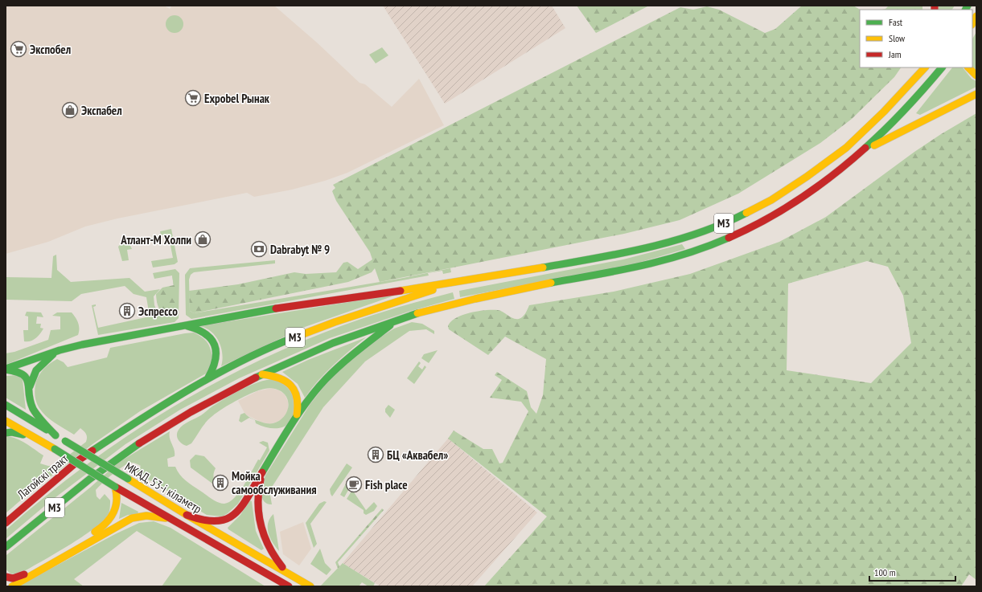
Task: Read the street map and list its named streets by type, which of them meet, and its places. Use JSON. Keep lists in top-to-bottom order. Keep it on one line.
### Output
{"streets":{"highway":["М3","Лагойскі тракт","МКАД, 53-і кіламетр"]},"crossings":[["М3","Лагойскі тракт"]],"places":{"supermarket":["Экспобел","Expobel Рынак"],"shop":["Экспабел","Атлант-М Холпи"],"bank":["Dabrabyt № 9"],"building":["Эспрессо","БЦ «Аквабел»","Мойка самообслуживания"],"cafe":["Fish place"]},"legend":["Fast","Slow","Jam"],"scale_bar":"100 m"}
